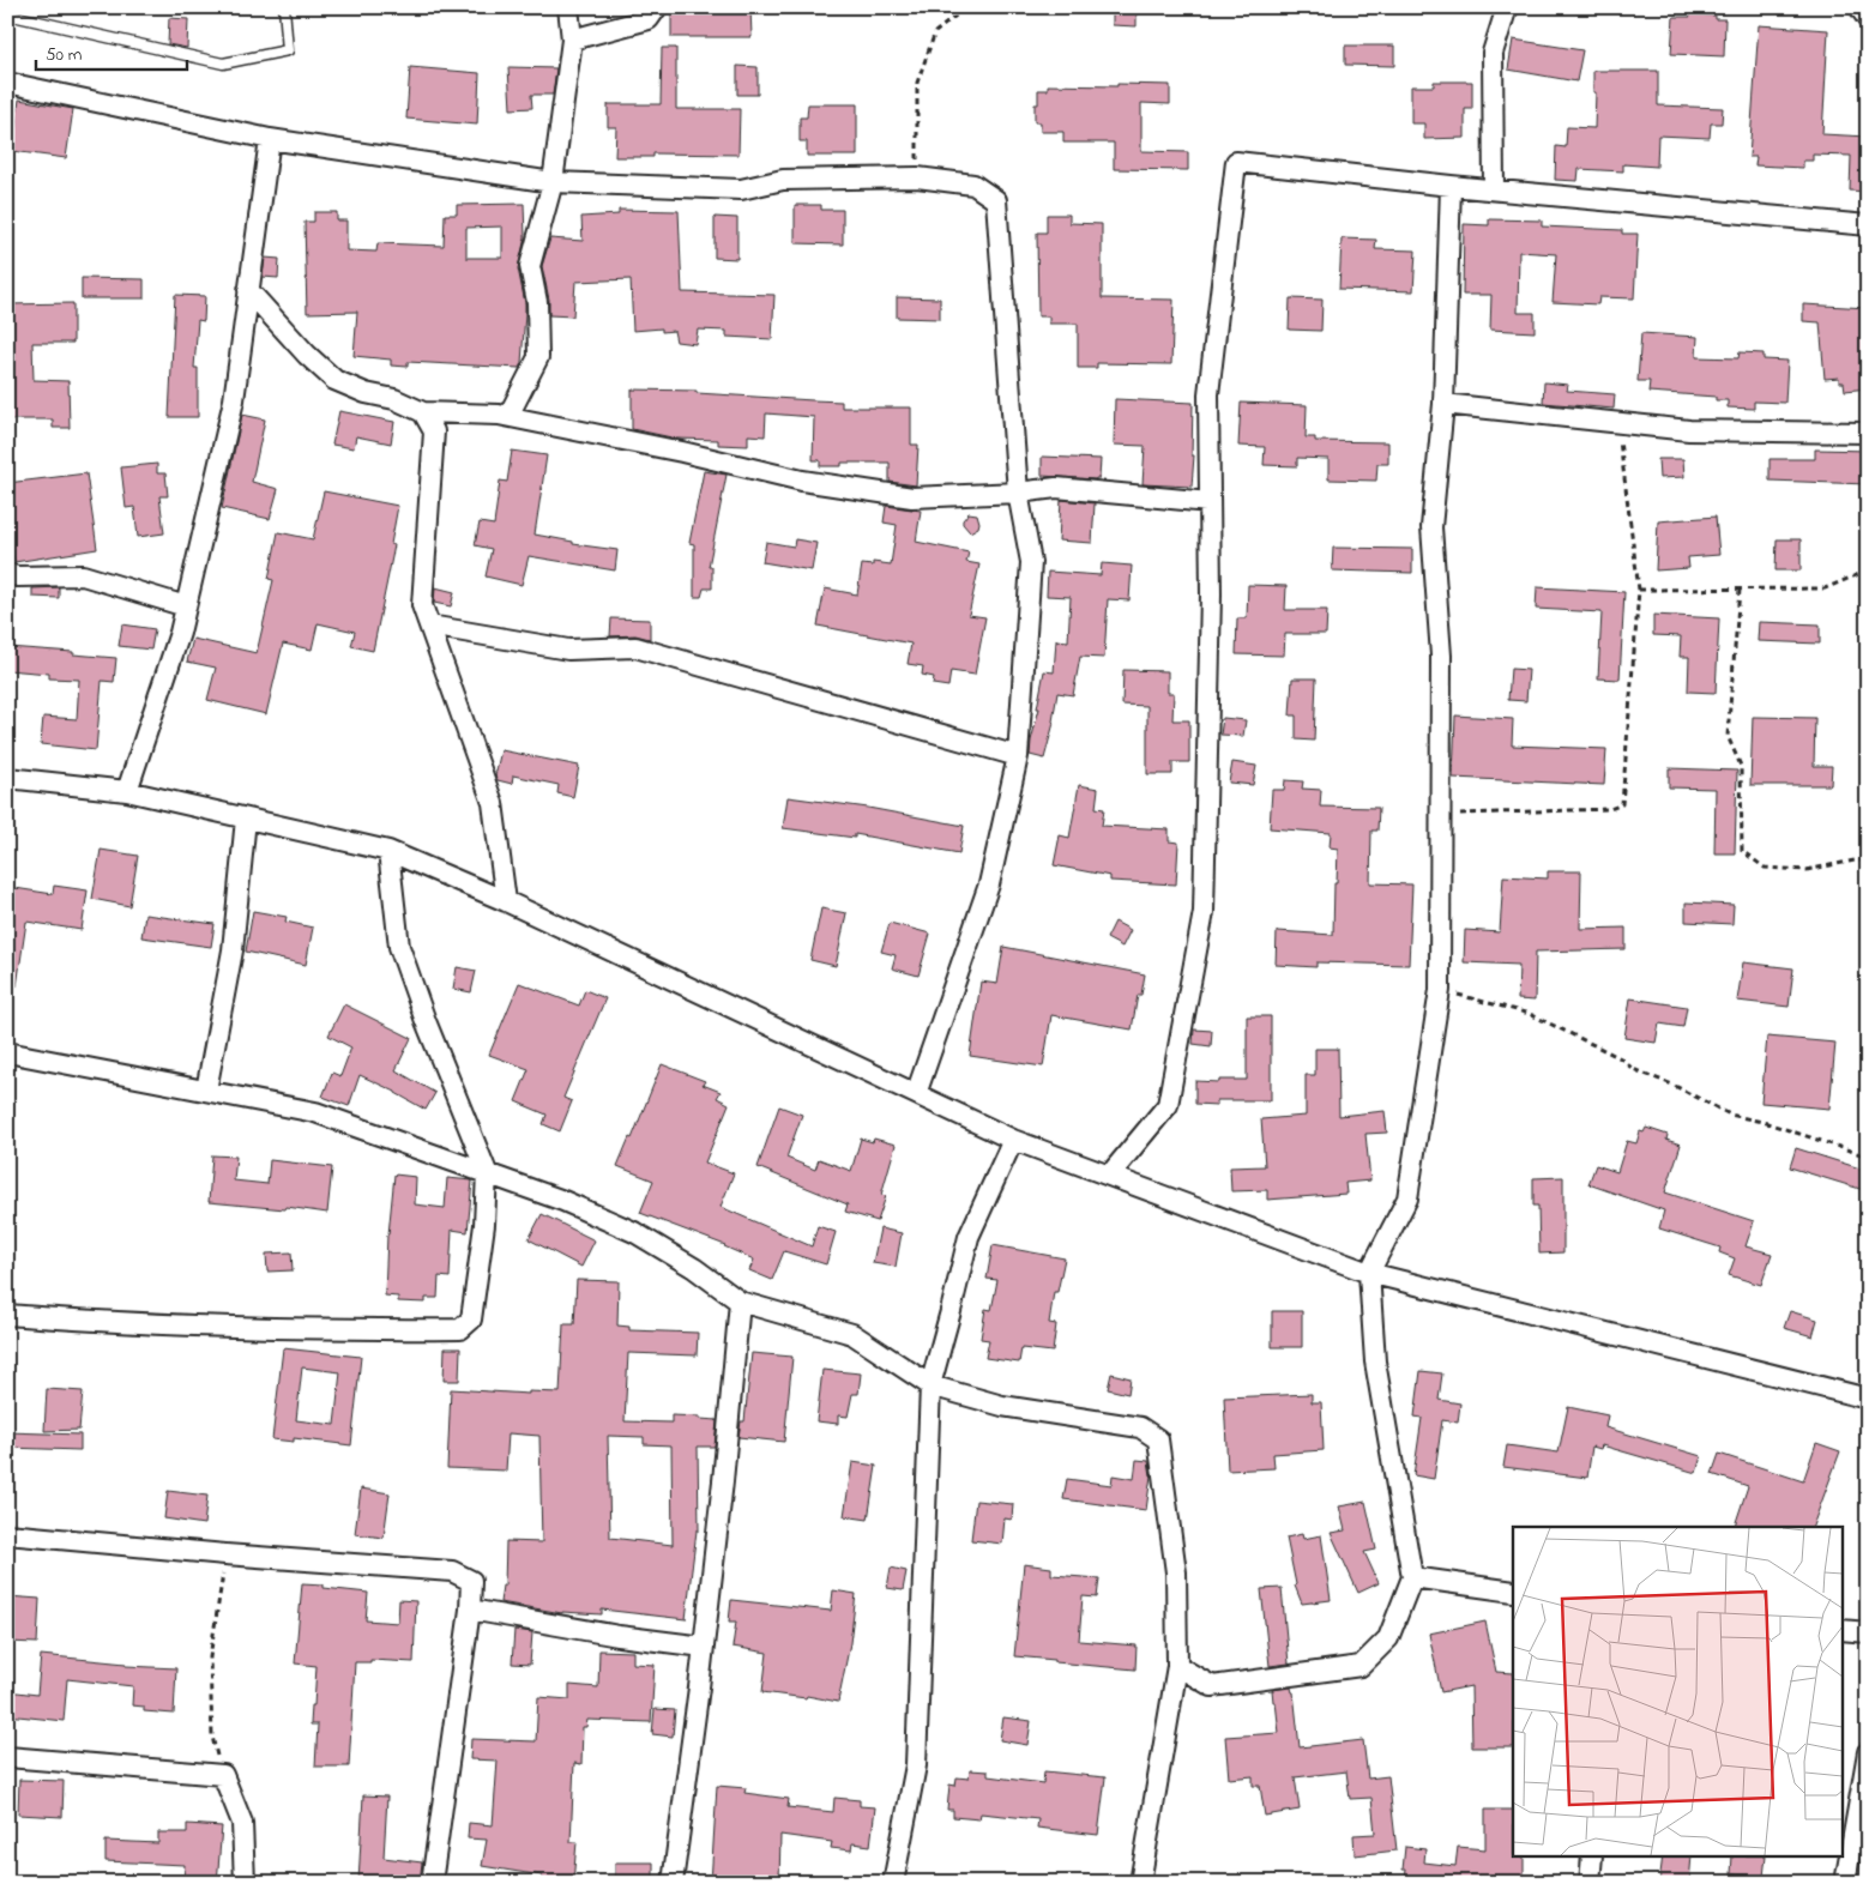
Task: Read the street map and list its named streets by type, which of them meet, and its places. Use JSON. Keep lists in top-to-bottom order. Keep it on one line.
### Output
{"scale_bar":"50 m"}
